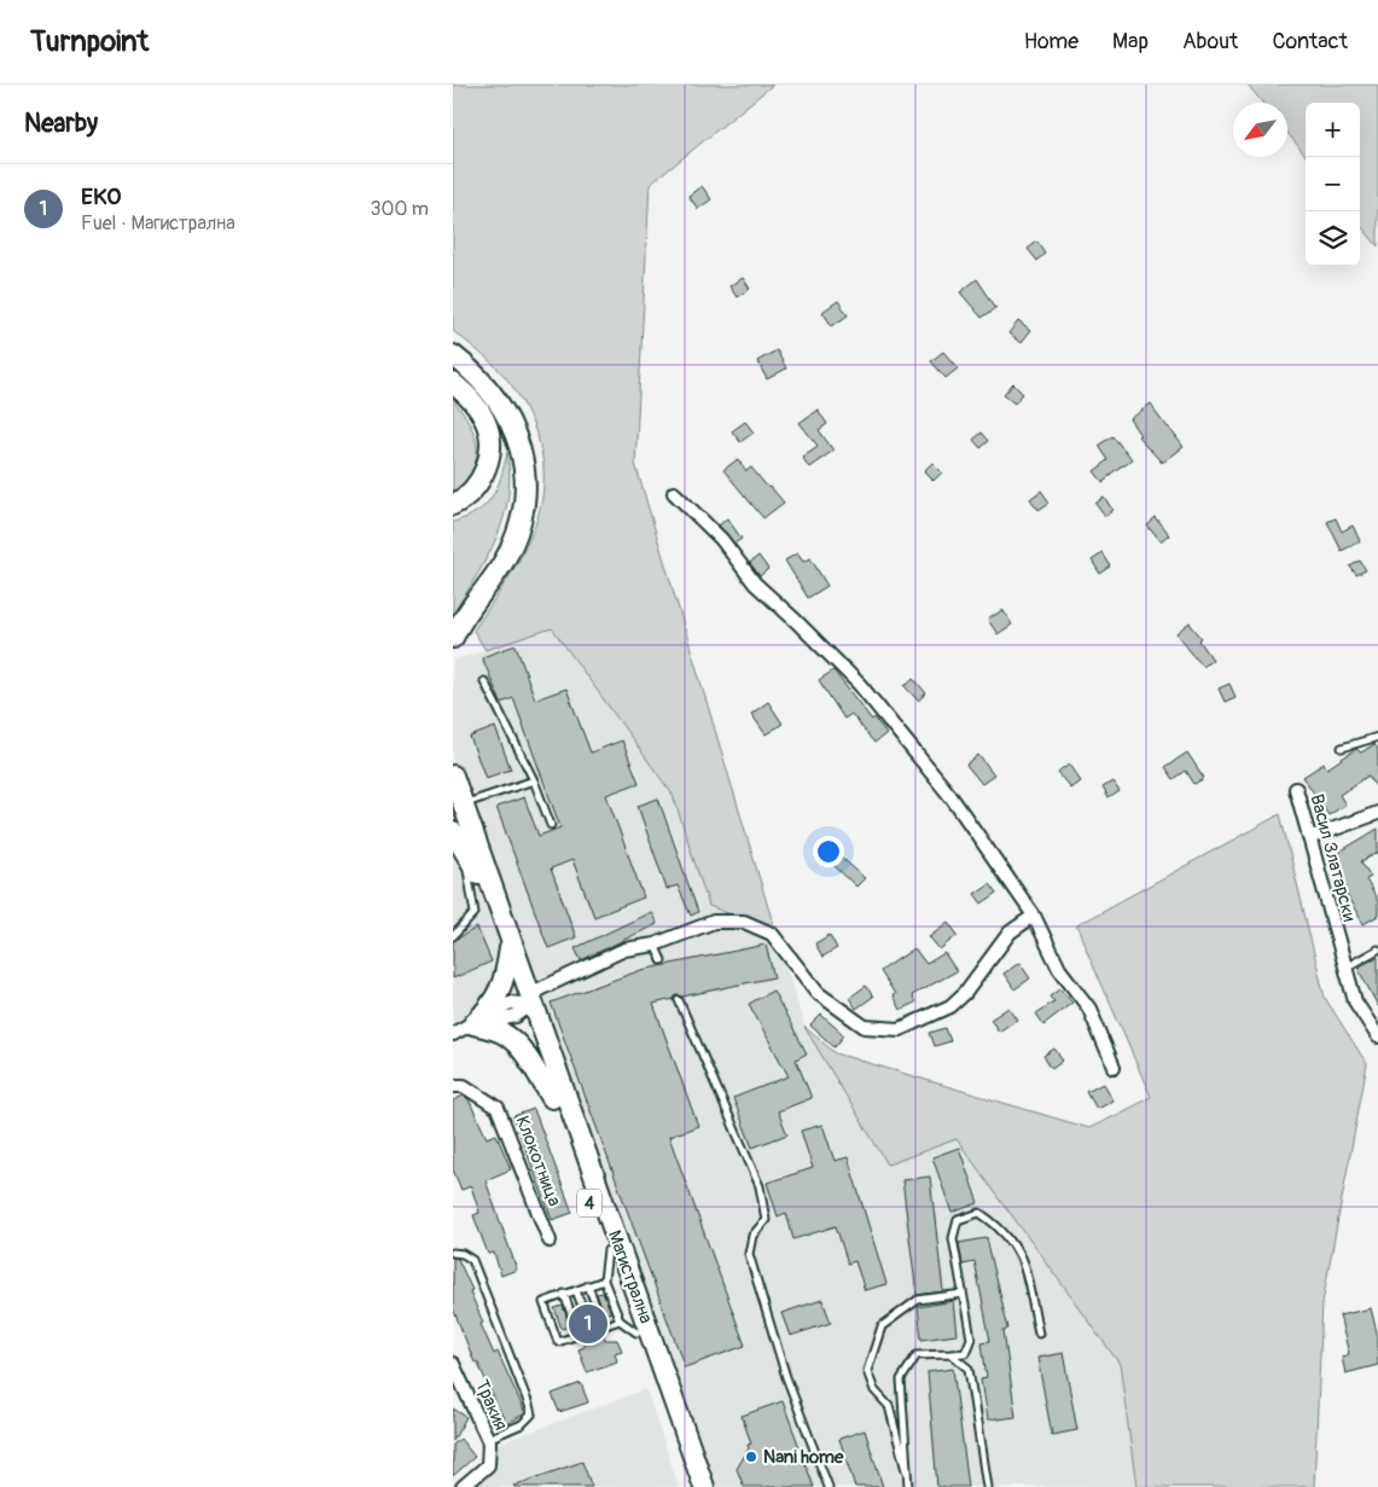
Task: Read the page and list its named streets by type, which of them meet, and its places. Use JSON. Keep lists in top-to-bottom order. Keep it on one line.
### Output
{"streets":{"main road":["4","Магистрална"],"street":["Васил Златарски","Клокотница","Тракия"]},"places":["Nani home"],"north":"bottom left","page":{"header":"Turnpoint","nav":["Home","Map","About","Contact"],"heading":"Nearby","map_buttons":["+","−"],"list":[{"mark":"1","name":"EKO","note":"Fuel · Магистрална","value":"300 m"}],"pins":"1"}}
